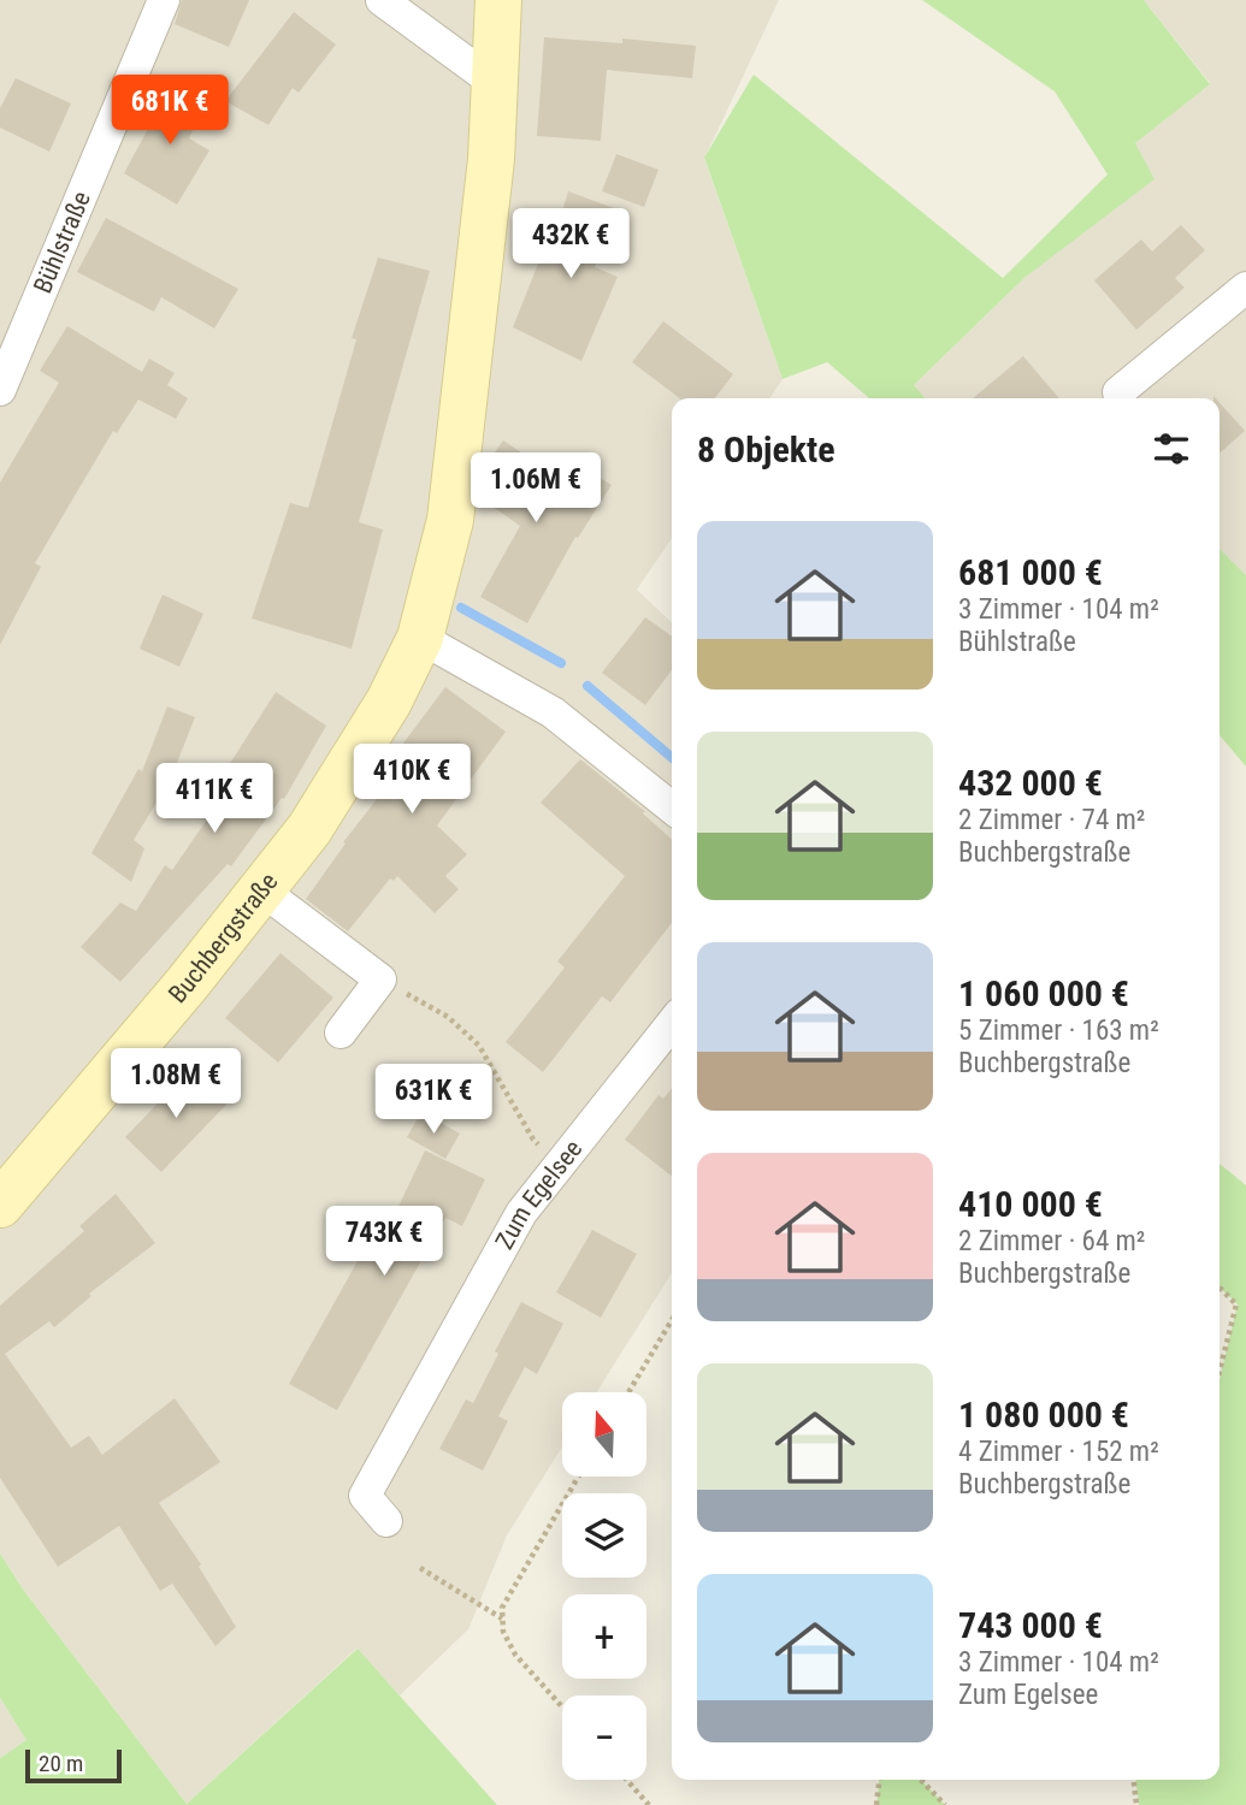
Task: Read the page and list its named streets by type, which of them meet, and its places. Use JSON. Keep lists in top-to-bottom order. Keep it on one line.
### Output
{"streets":{"main road":["Buchbergstraße"],"street":["Bühlstraße","Zum Egelsee"]},"scale_bar":"20 m","north":"top","page":{"price":["681K €","432K €","1.06M €","410K €","411K €","1.08M €","631K €","743K €"],"heading":"8 Objekte","list":[{"name":"681 000 €","note":"3 Zimmer · 104 m² · Bühlstraße"},{"name":"432 000 €","note":"2 Zimmer · 74 m² · Buchbergstraße"},{"name":"1 060 000 €","note":"5 Zimmer · 163 m² · Buchbergstraße"},{"name":"410 000 €","note":"2 Zimmer · 64 m² · Buchbergstraße"},{"name":"1 080 000 €","note":"4 Zimmer · 152 m² · Buchbergstraße"},{"name":"743 000 €","note":"3 Zimmer · 104 m² · Zum Egelsee"}],"map_buttons":["+","−"],"scale":"20 m"}}
